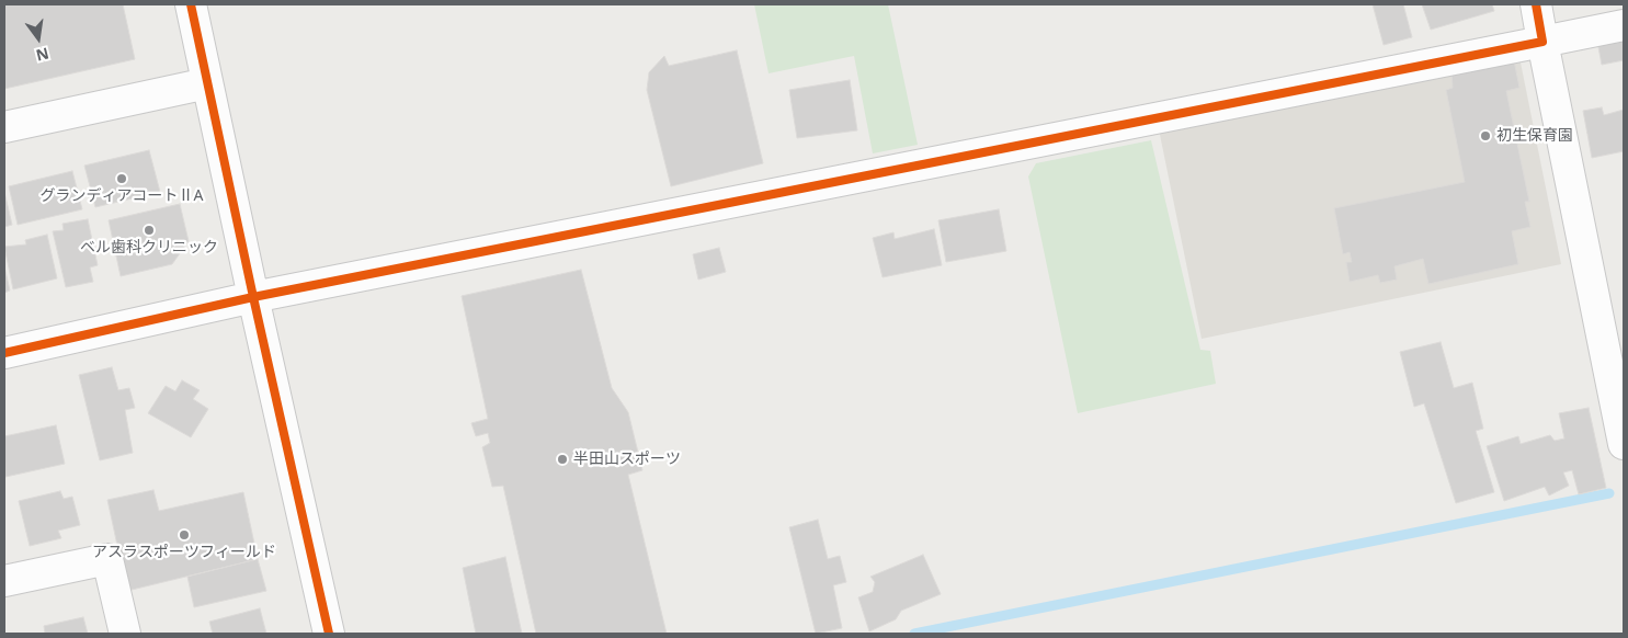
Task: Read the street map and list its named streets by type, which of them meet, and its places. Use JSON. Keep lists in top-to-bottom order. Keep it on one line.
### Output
{"places":["初生保育園","グランディアコートⅡA","ベル歯科クリニック","半田山スポーツ","アスラスポーツフィールド"],"north":"bottom"}
